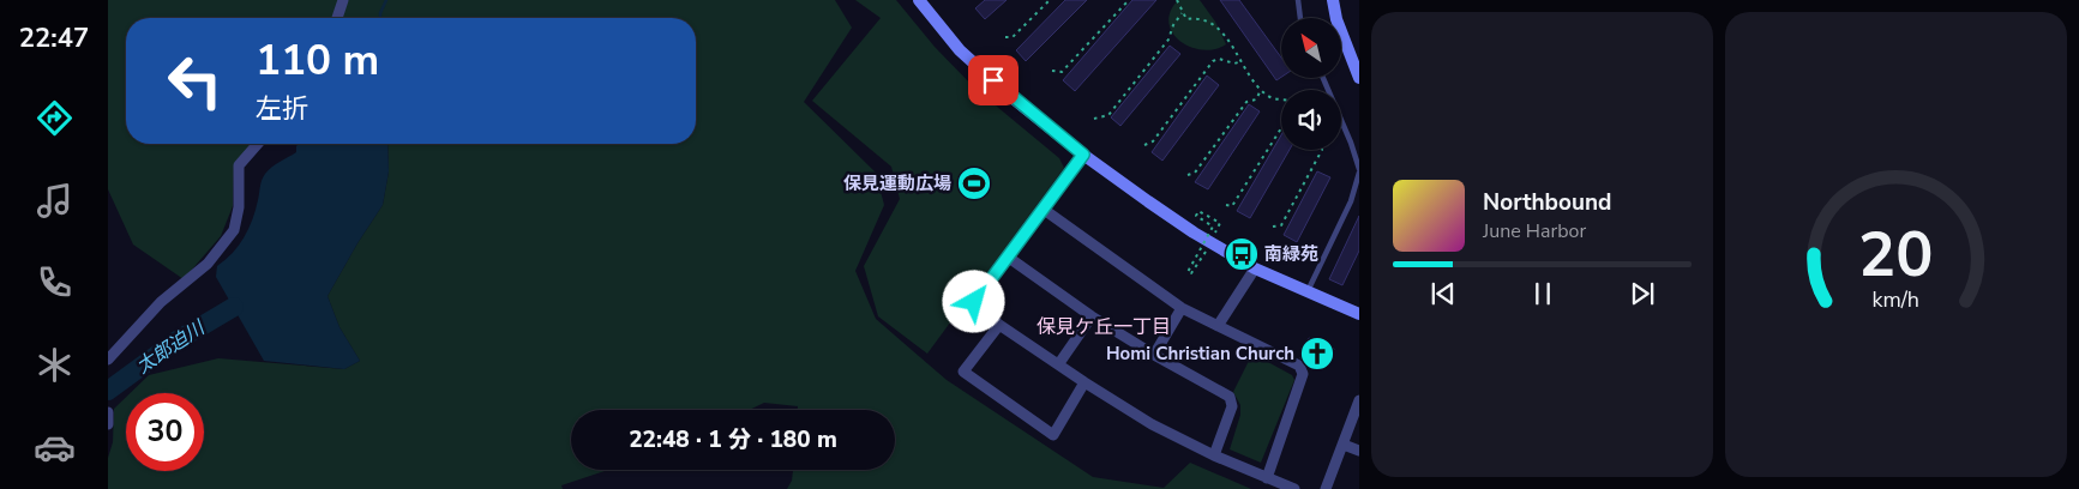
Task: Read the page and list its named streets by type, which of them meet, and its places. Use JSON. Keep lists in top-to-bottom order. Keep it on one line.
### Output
{"districts":["保見ケ丘一丁目"],"water":["太郎迫川"],"places":{"sports":["保見運動広場"],"bus stop":["南緑苑"],"church":["Homi Christian Church"]},"north":"top left","page":{"tabs":"22:47","turn":["110 m","左折"],"song":["Northbound","June Harbor"],"limit":"30","trip":"22:48 · 1 分 · 180 m","gauge":["20","km/h"]}}
